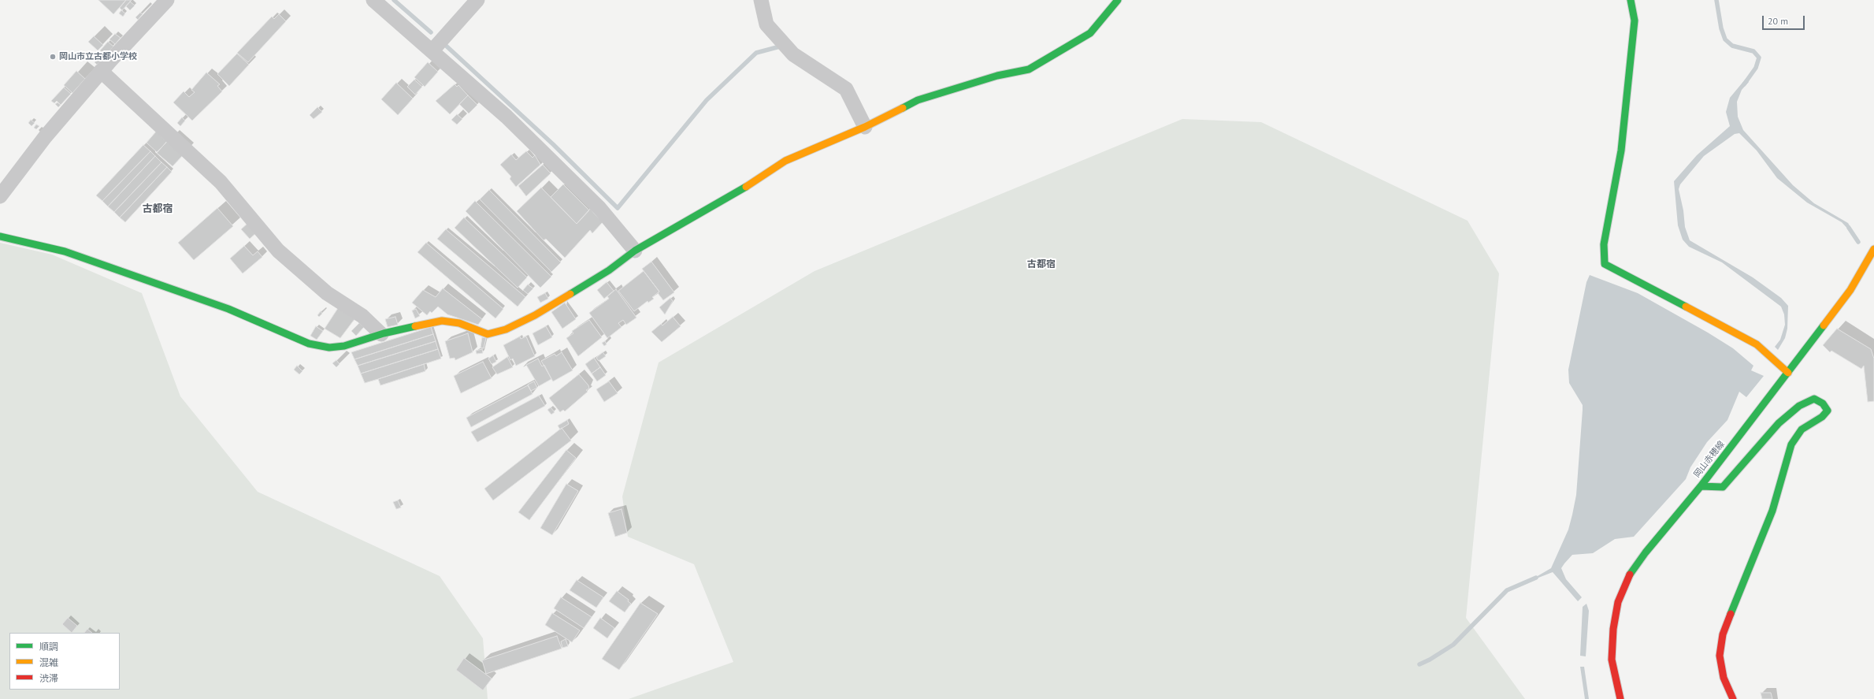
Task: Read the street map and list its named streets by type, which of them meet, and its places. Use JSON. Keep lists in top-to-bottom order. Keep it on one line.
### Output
{"streets":{"street":["岡山赤穂線"]},"districts":["古都宿","古都宿"],"places":["岡山市立古都小学校"],"legend":["順調","混雑","渋滞"],"scale_bar":"20 m"}
